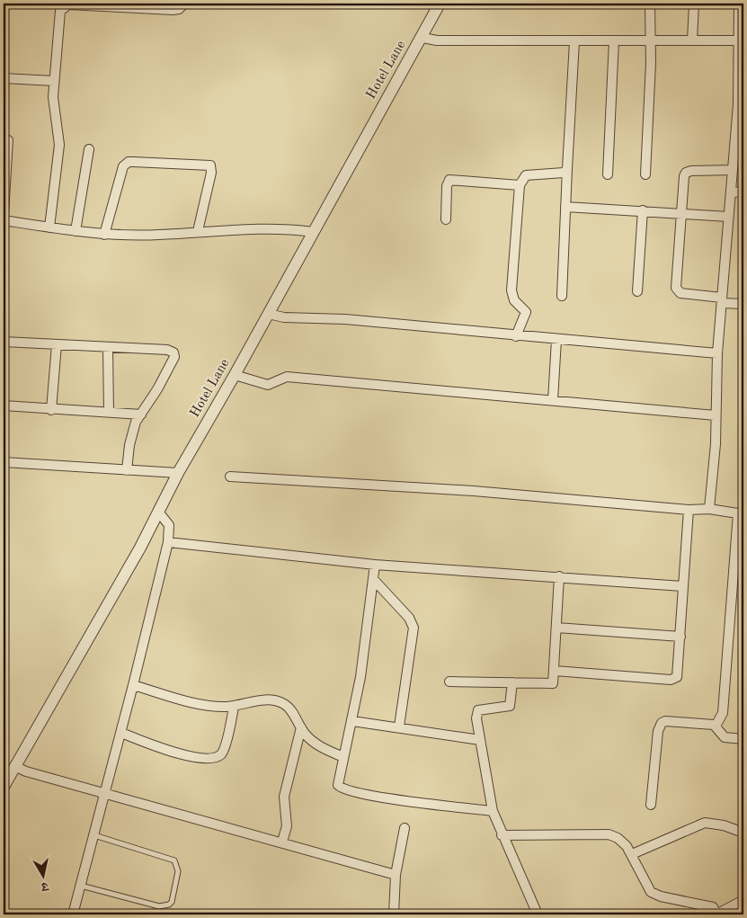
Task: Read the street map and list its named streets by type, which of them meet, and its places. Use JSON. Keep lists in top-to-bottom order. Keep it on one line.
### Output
{"streets":{"street":["Hotel Lane"]},"north":"bottom"}
